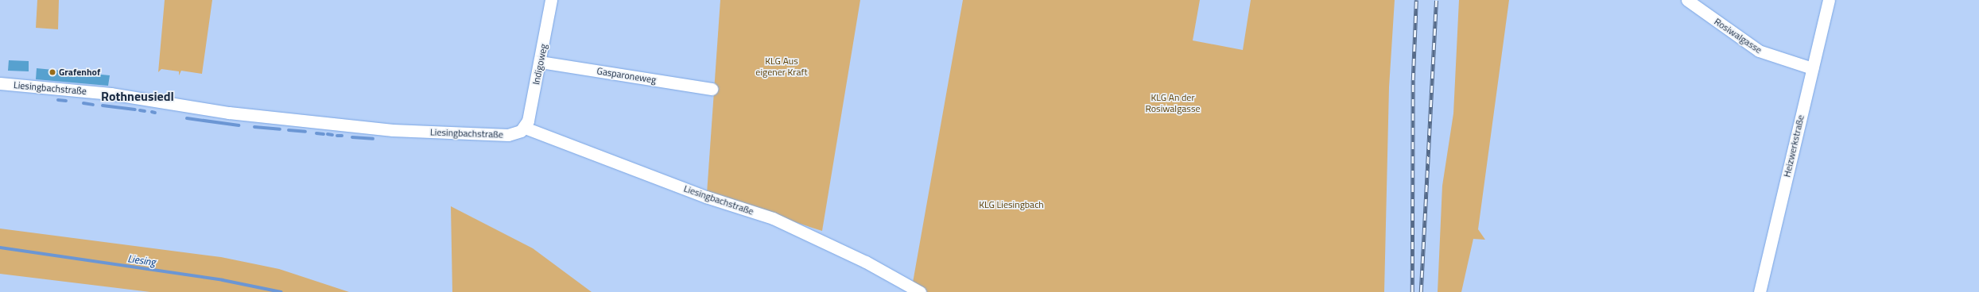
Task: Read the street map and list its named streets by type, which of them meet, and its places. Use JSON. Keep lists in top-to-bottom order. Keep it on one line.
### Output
{"streets":{"street":["Rosiwalgasse","Indigoweg","Gasparoneweg","Liesingbachstraße","Heizwerkstraße"]},"crossings":[["Rosiwalgasse","Heizwerkstraße"],["Indigoweg","Gasparoneweg"],["Indigoweg","Liesingbachstraße"]],"districts":["Rothneusiedl"],"water":["Liesing"],"parks":["KLG Aus eigener Kraft","KLG An der Rosiwalgasse","KLG Liesingbach"],"places":["Grafenhof"]}
